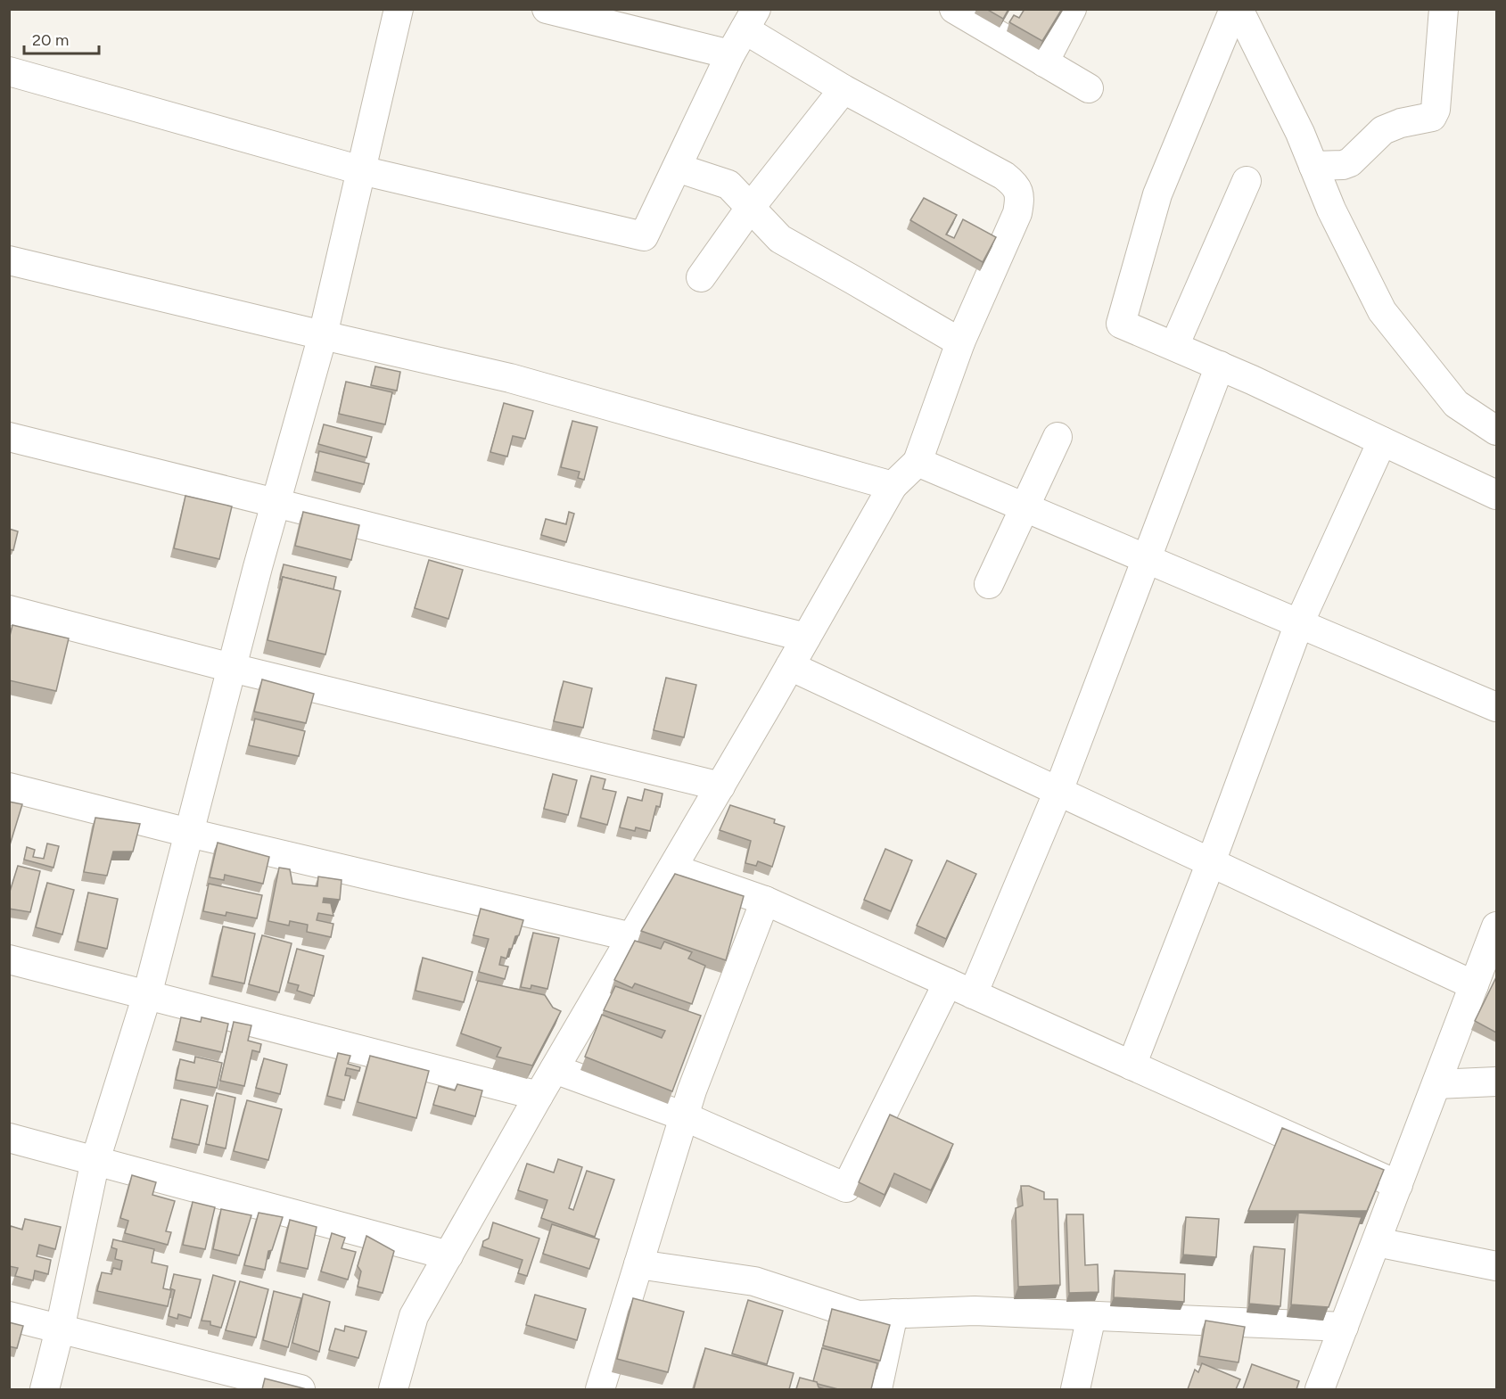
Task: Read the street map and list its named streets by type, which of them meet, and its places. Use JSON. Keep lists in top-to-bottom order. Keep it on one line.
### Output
{"scale_bar":"20 m"}
